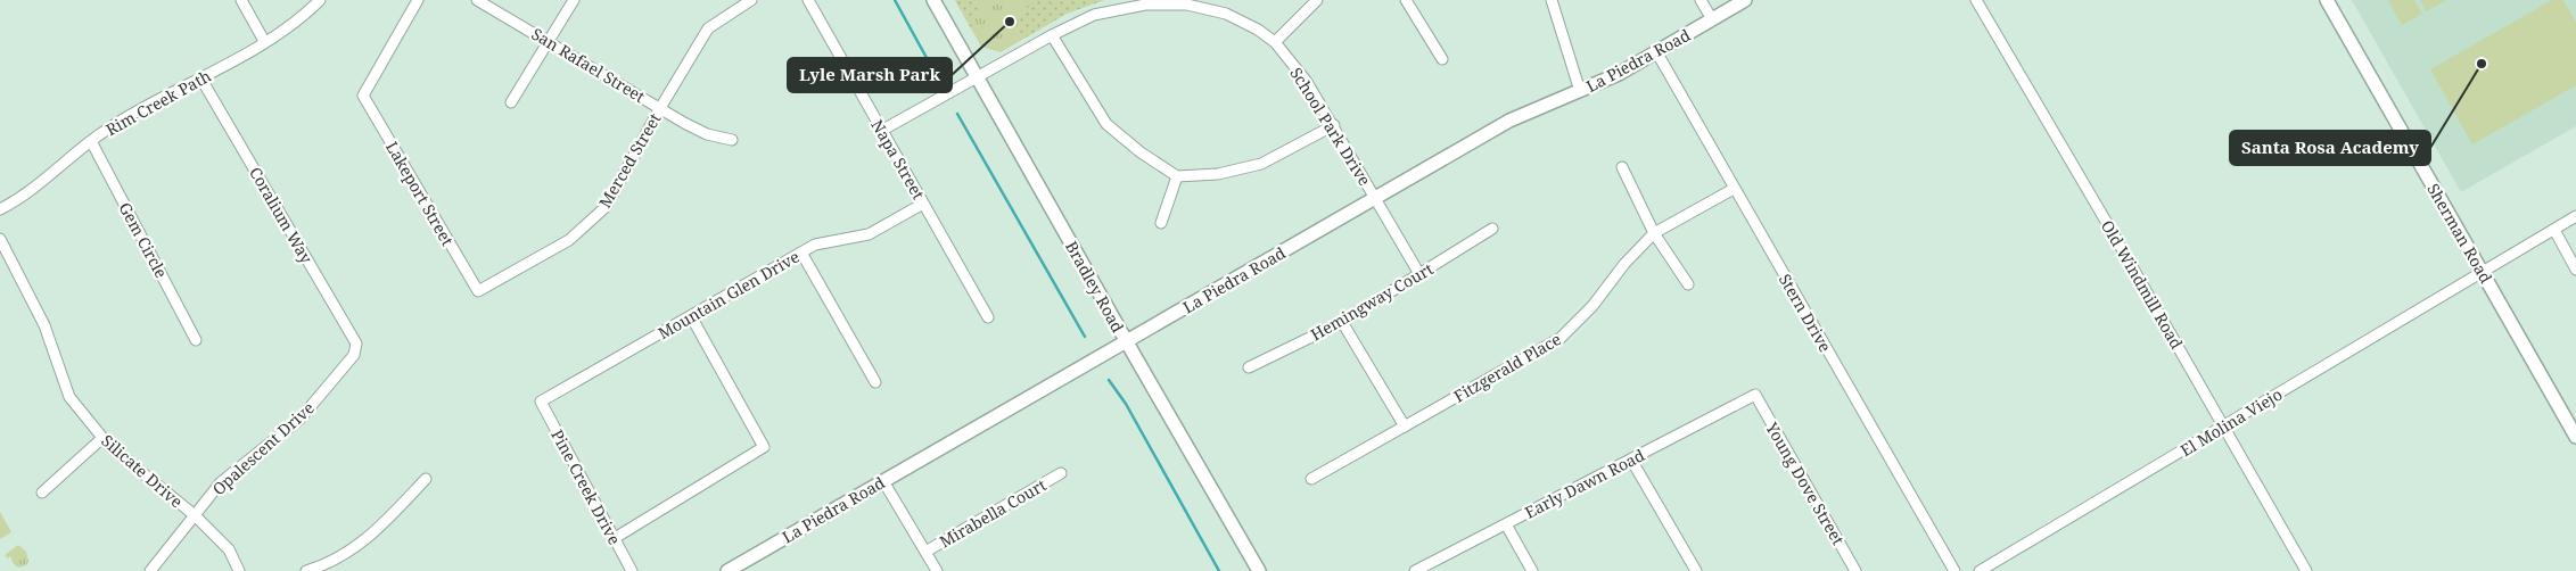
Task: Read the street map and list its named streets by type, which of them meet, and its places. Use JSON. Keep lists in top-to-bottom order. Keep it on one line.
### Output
{"streets":{"street":["La Piedra Road","San Rafael Street","Rim Creek Path","School Park Drive","Napa Street","Merced Street","Lakeport Street","Coralium Way","Sherman Road","Gem Circle","Old Windmill Road","Bradley Road","Mountain Glen Drive","Hemingway Court","Stern Drive","Fitzgerald Place","El Molina Viejo","Opalescent Drive","Silicate Drive","Early Dawn Road","Young Dove Street","Pine Creek Drive","Mirabella Court"]},"crossings":[["La Piedra Road","School Park Drive"],["La Piedra Road","Bradley Road"],["La Piedra Road","Stern Drive"],["San Rafael Street","Merced Street"],["Rim Creek Path","Coralium Way"],["Rim Creek Path","Gem Circle"],["School Park Drive","Napa Street"],["School Park Drive","Bradley Road"],["School Park Drive","Hemingway Court"],["Napa Street","Mountain Glen Drive"],["Merced Street","Lakeport Street"],["Coralium Way","Opalescent Drive"],["Sherman Road","El Molina Viejo"],["Old Windmill Road","El Molina Viejo"],["Mountain Glen Drive","Pine Creek Drive"],["Stern Drive","Fitzgerald Place"],["Opalescent Drive","Silicate Drive"],["Early Dawn Road","Young Dove Street"]],"places":["Lyle Marsh Park","Santa Rosa Academy"]}
